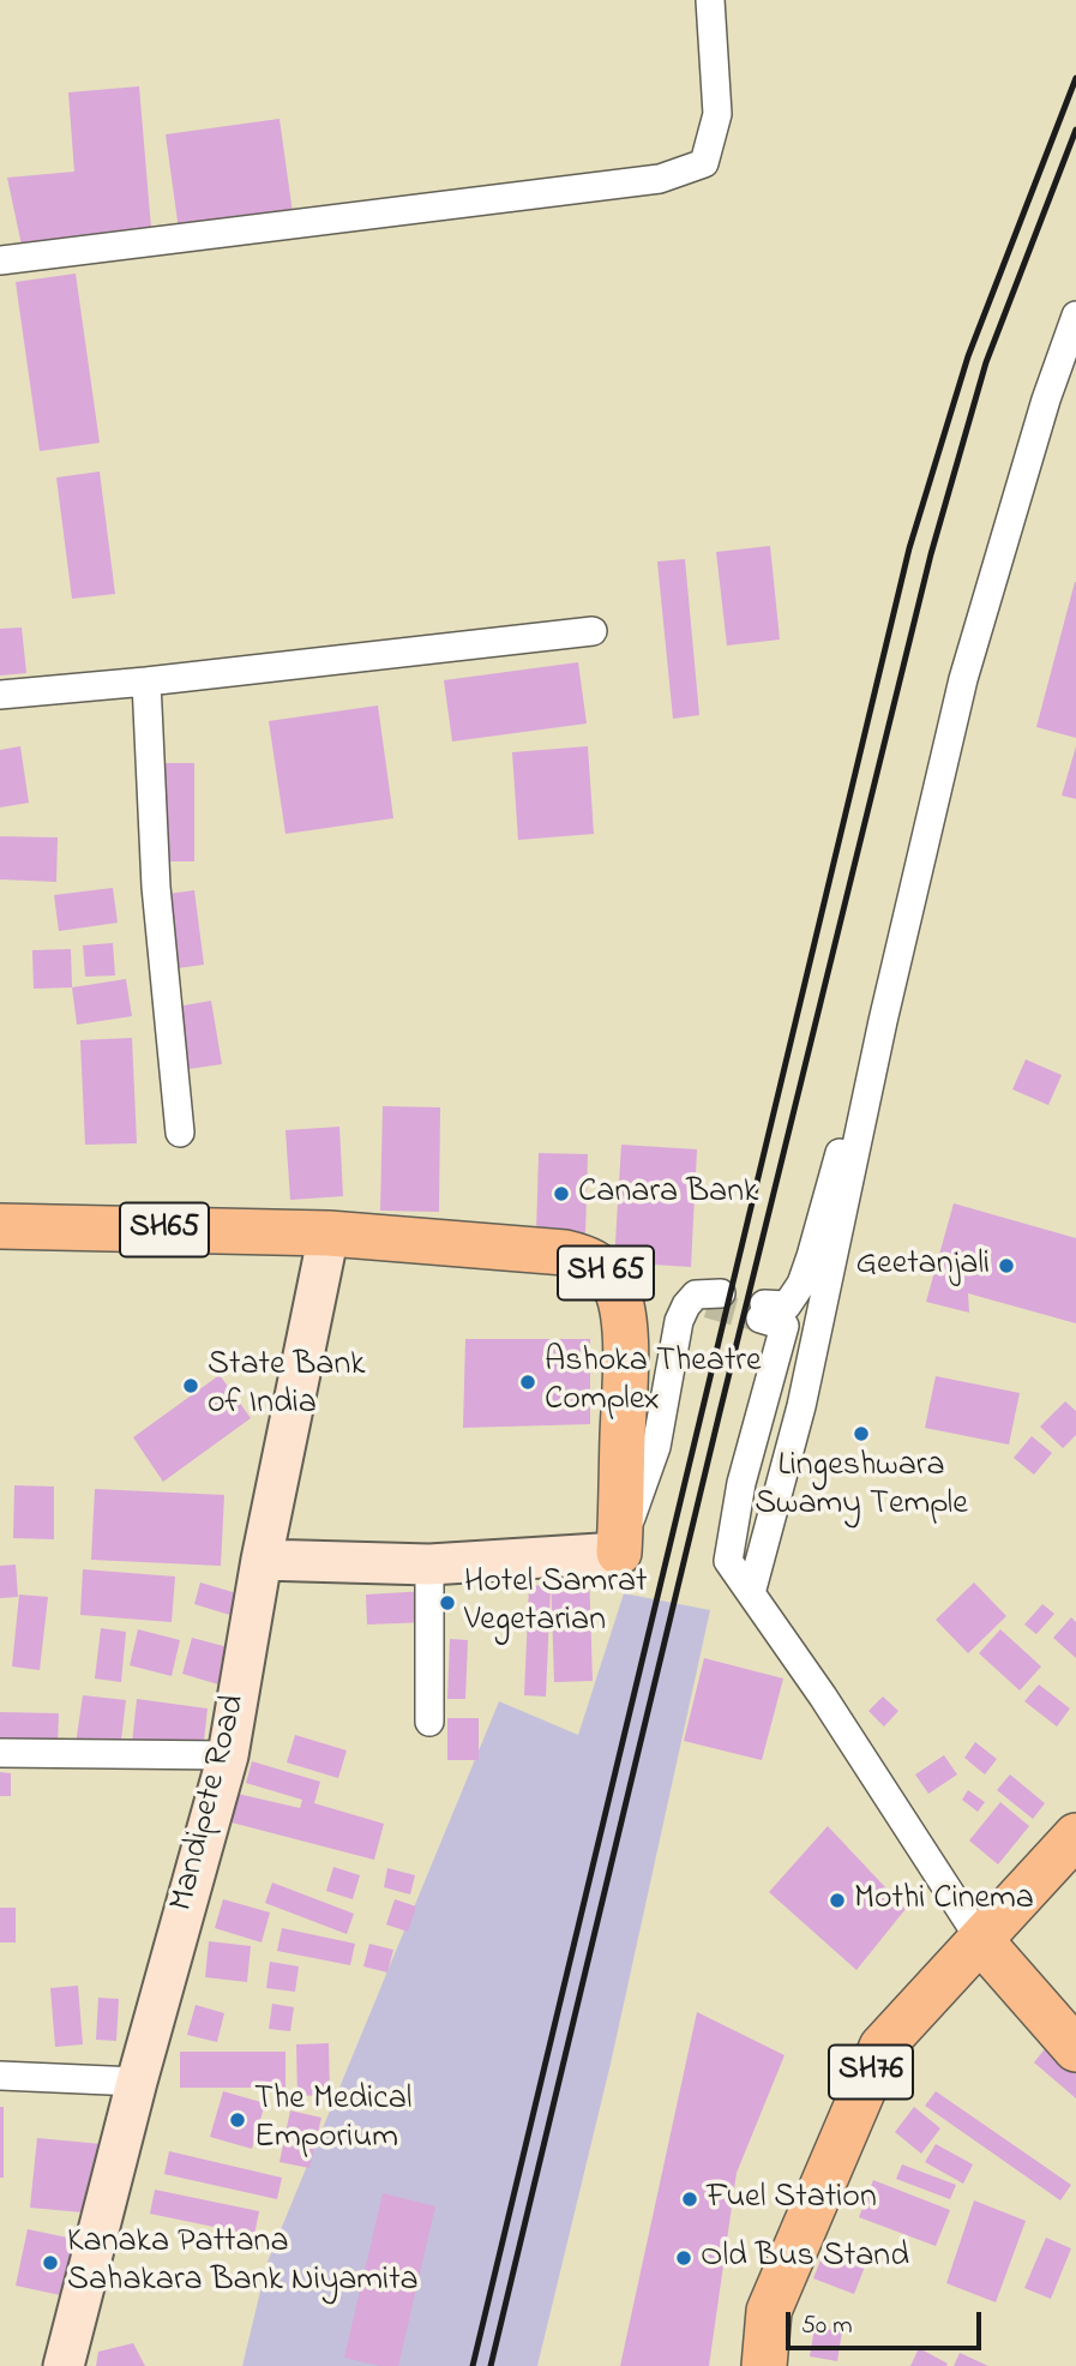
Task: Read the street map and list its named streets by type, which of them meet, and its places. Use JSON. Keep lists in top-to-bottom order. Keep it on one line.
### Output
{"streets":{"main road":["SH65","SH 65","Mandipete Road","SH76"]},"crossings":[["SH65","SH 65"],["SH65","Mandipete Road"],["SH 65","Mandipete Road"]],"places":["Canara Bank","Geetanjali","Ashoka Theatre Complex","State Bank of India","Lingeshwara Swamy Temple","Hotel Samrat Vegetarian","Mothi Cinema","The Medical Emporium","Fuel Station","Old Bus Stand","Kanaka Pattana Sahakara Bank Niyamita"],"scale_bar":"50 m"}
